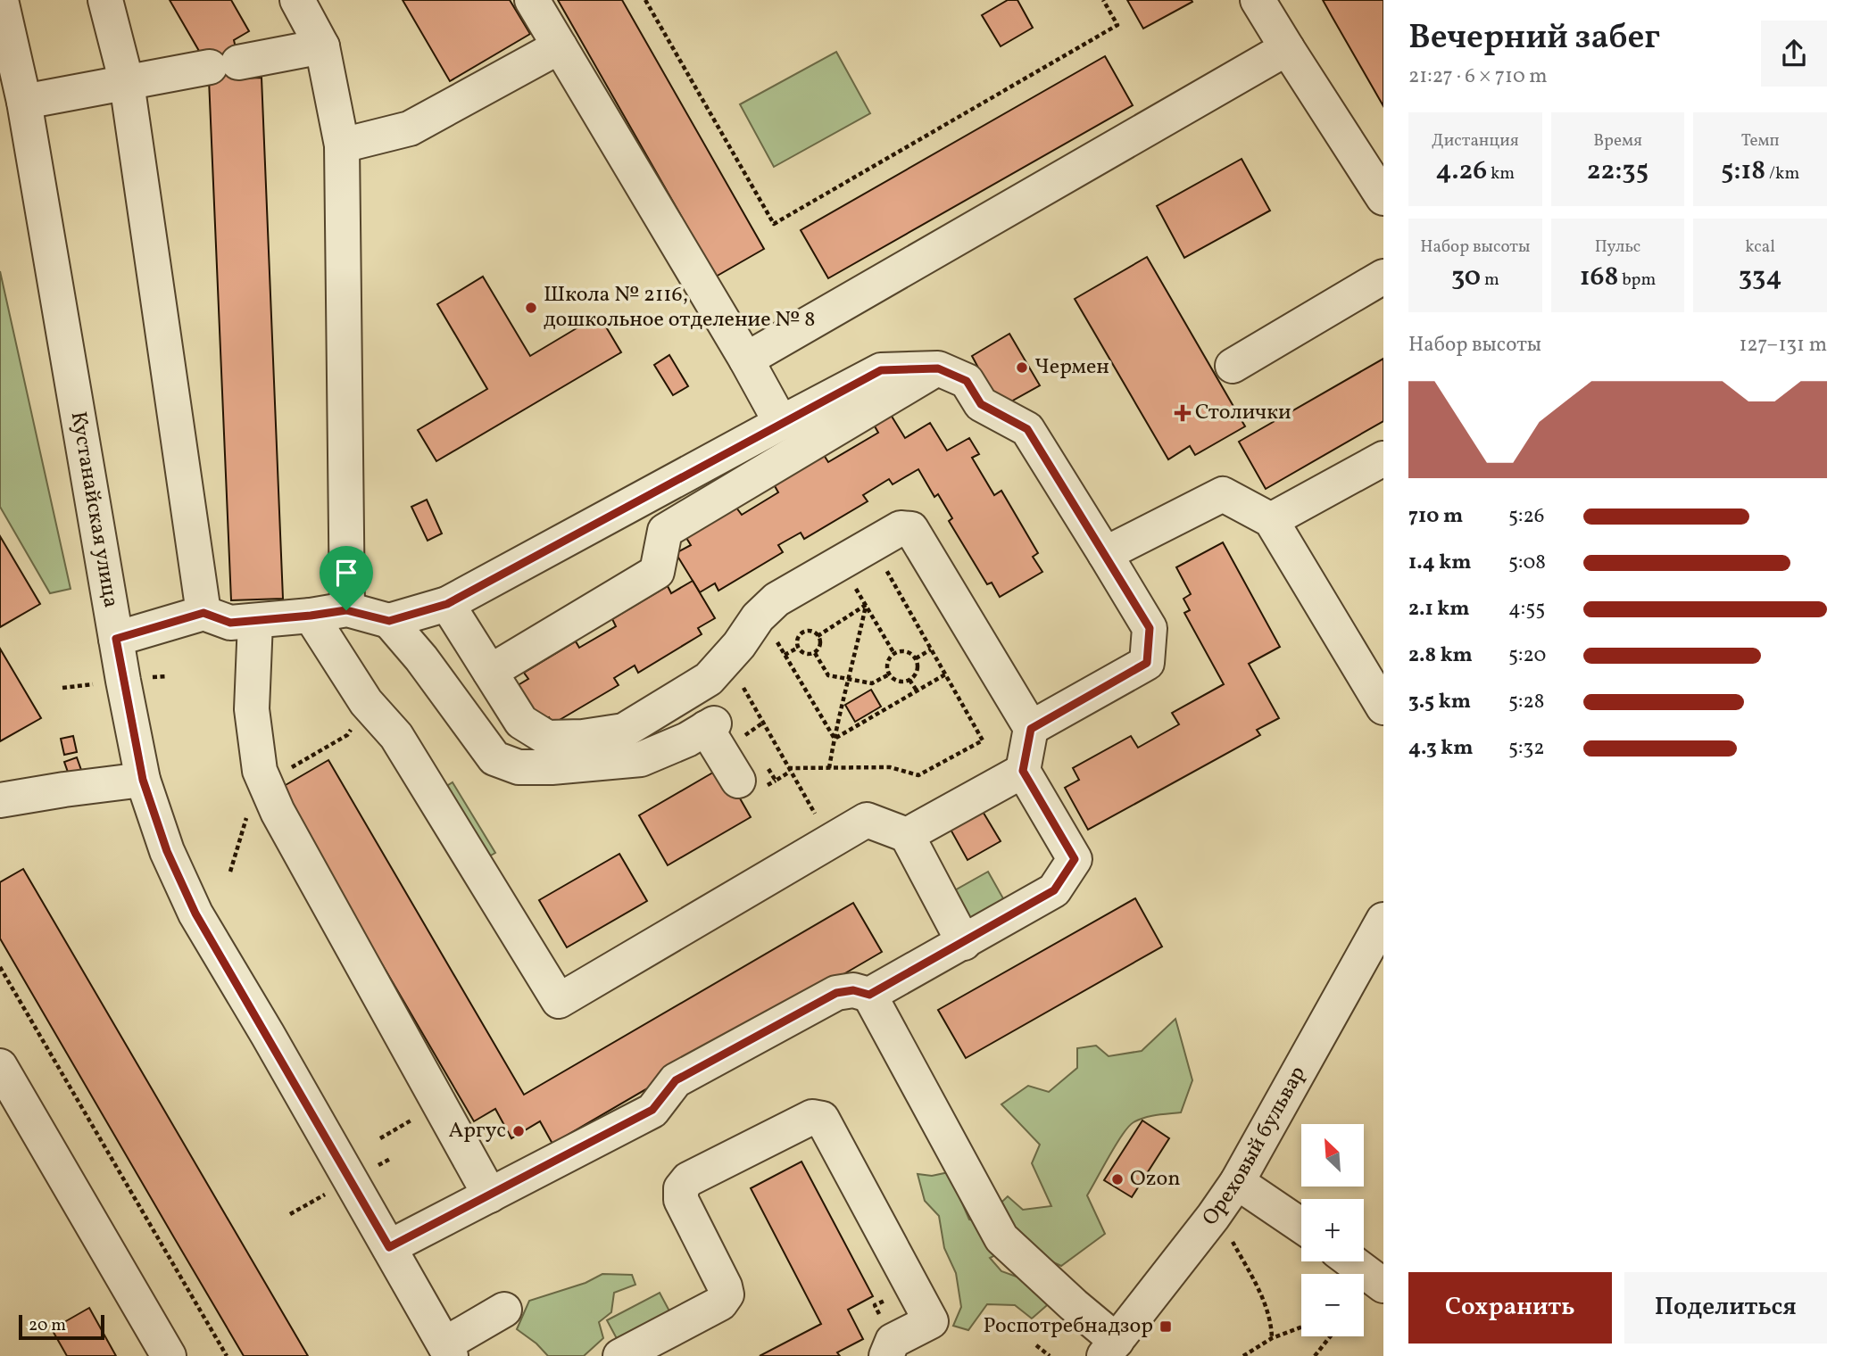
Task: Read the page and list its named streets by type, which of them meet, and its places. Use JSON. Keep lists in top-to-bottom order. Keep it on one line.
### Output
{"streets":{"street":["Кустанайская улица","Ореховый бульвар"]},"places":{"other":["Школа № 2116, дошкольное отделение № 8","Чермен","Аргус","Ozon"],"health":["Столички"],"transit":["Роспотребнадзор"]},"scale_bar":"20 m","north":"top left","page":{"heading":["Вечерний забег","21:27 · 6 × 710 m"],"stats":[["Дистанция","4.26 km"],["Время","22:35"],["Темп","5:18 /km"],["Набор высоты","30 m"],["Пульс","168 bpm"],["kcal","334"]],"chart":["Набор высоты","127–131 m"],"list":[{"name":"710 m","note":"5:26"},{"name":"1.4 km","note":"5:08"},{"name":"2.1 km","note":"4:55"},{"name":"2.8 km","note":"5:20"},{"name":"3.5 km","note":"5:28"},{"name":"4.3 km","note":"5:32"}],"map_buttons":["+","−"],"buttons":["Сохранить","Поделиться"],"scale":"20 m"}}
